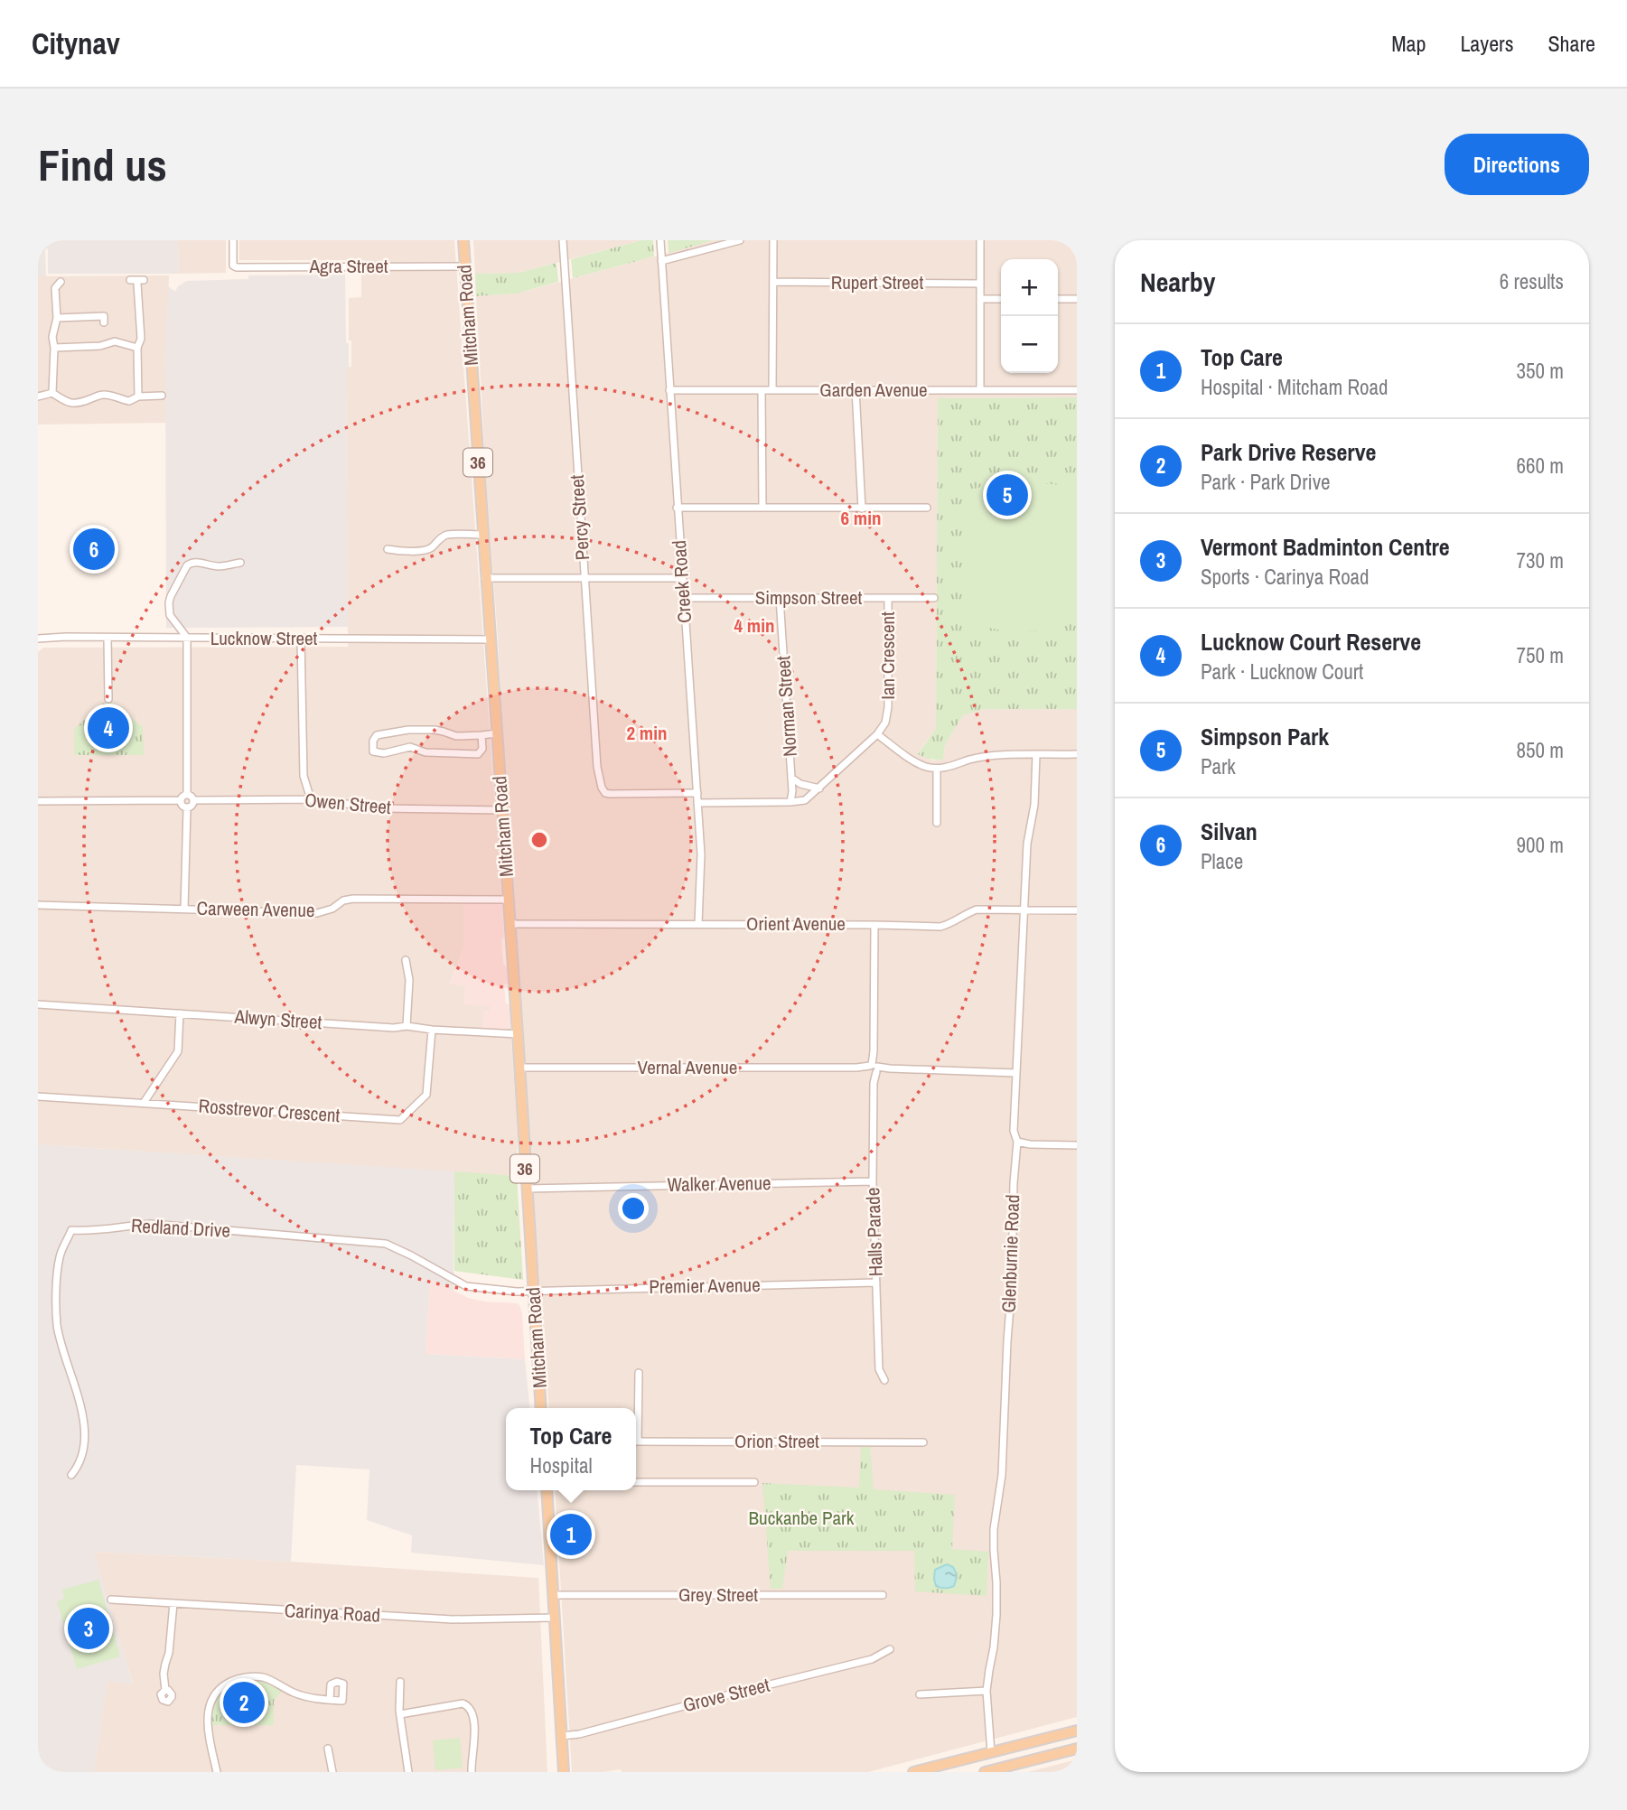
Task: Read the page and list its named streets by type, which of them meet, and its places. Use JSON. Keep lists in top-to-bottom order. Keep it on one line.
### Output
{"streets":{"main road":["Mitcham Road","36"],"street":["Agra Street","Rupert Street","Garden Avenue","Percy Street","Creek Road","Simpson Street","Lucknow Street","Ian Crescent","Norman Street","Owen Street","Carween Avenue","Orient Avenue","Alwyn Street","Vernal Avenue","Rosstrevor Crescent","Walker Avenue","Redland Drive","Halls Parade","Glenburnie Road","Premier Avenue","Orion Street","Grey Street","Carinya Road","Grove Street"]},"crossings":[["Agra Street","Mitcham Road"],["Mitcham Road","Lucknow Street"],["Mitcham Road","Owen Street"],["Mitcham Road","Carween Avenue"],["Mitcham Road","Orient Avenue"],["Mitcham Road","Alwyn Street"],["Mitcham Road","Vernal Avenue"],["Mitcham Road","Walker Avenue"],["Mitcham Road","Redland Drive"],["Mitcham Road","Premier Avenue"],["Garden Avenue","Creek Road"],["Percy Street","Creek Road"],["Creek Road","Simpson Street"],["Creek Road","Ian Crescent"],["Creek Road","Orient Avenue"],["Simpson Street","Ian Crescent"],["Simpson Street","Norman Street"],["Ian Crescent","Norman Street"],["Orient Avenue","Halls Parade"],["Orient Avenue","Glenburnie Road"],["Alwyn Street","Rosstrevor Crescent"],["Vernal Avenue","Halls Parade"],["Vernal Avenue","Glenburnie Road"],["Walker Avenue","Halls Parade"],["Redland Drive","Premier Avenue"],["Halls Parade","Premier Avenue"]],"parks":["Buckanbe Park"],"page":{"header":"Citynav","nav":["Map","Layers","Share"],"buttons":"Directions","title":"Find us","heading":["Nearby","6 results"],"map_buttons":["+","−"],"list":[{"mark":"1","name":"Top Care","note":"Hospital · Mitcham Road","value":"350 m"},{"mark":"2","name":"Park Drive Reserve","note":"Park · Park Drive","value":"660 m"},{"mark":"3","name":"Vermont Badminton Centre","note":"Sports · Carinya Road","value":"730 m"},{"mark":"4","name":"Lucknow Court Reserve","note":"Park · Lucknow Court","value":"750 m"},{"mark":"5","name":"Simpson Park","note":"Park","value":"850 m"},{"mark":"6","name":"Silvan","note":"Place","value":"900 m"}],"pins":["5","6","4","1","3","2"],"popup":["Top Care","Hospital"]},"rings":["6 min","4 min","2 min"]}
